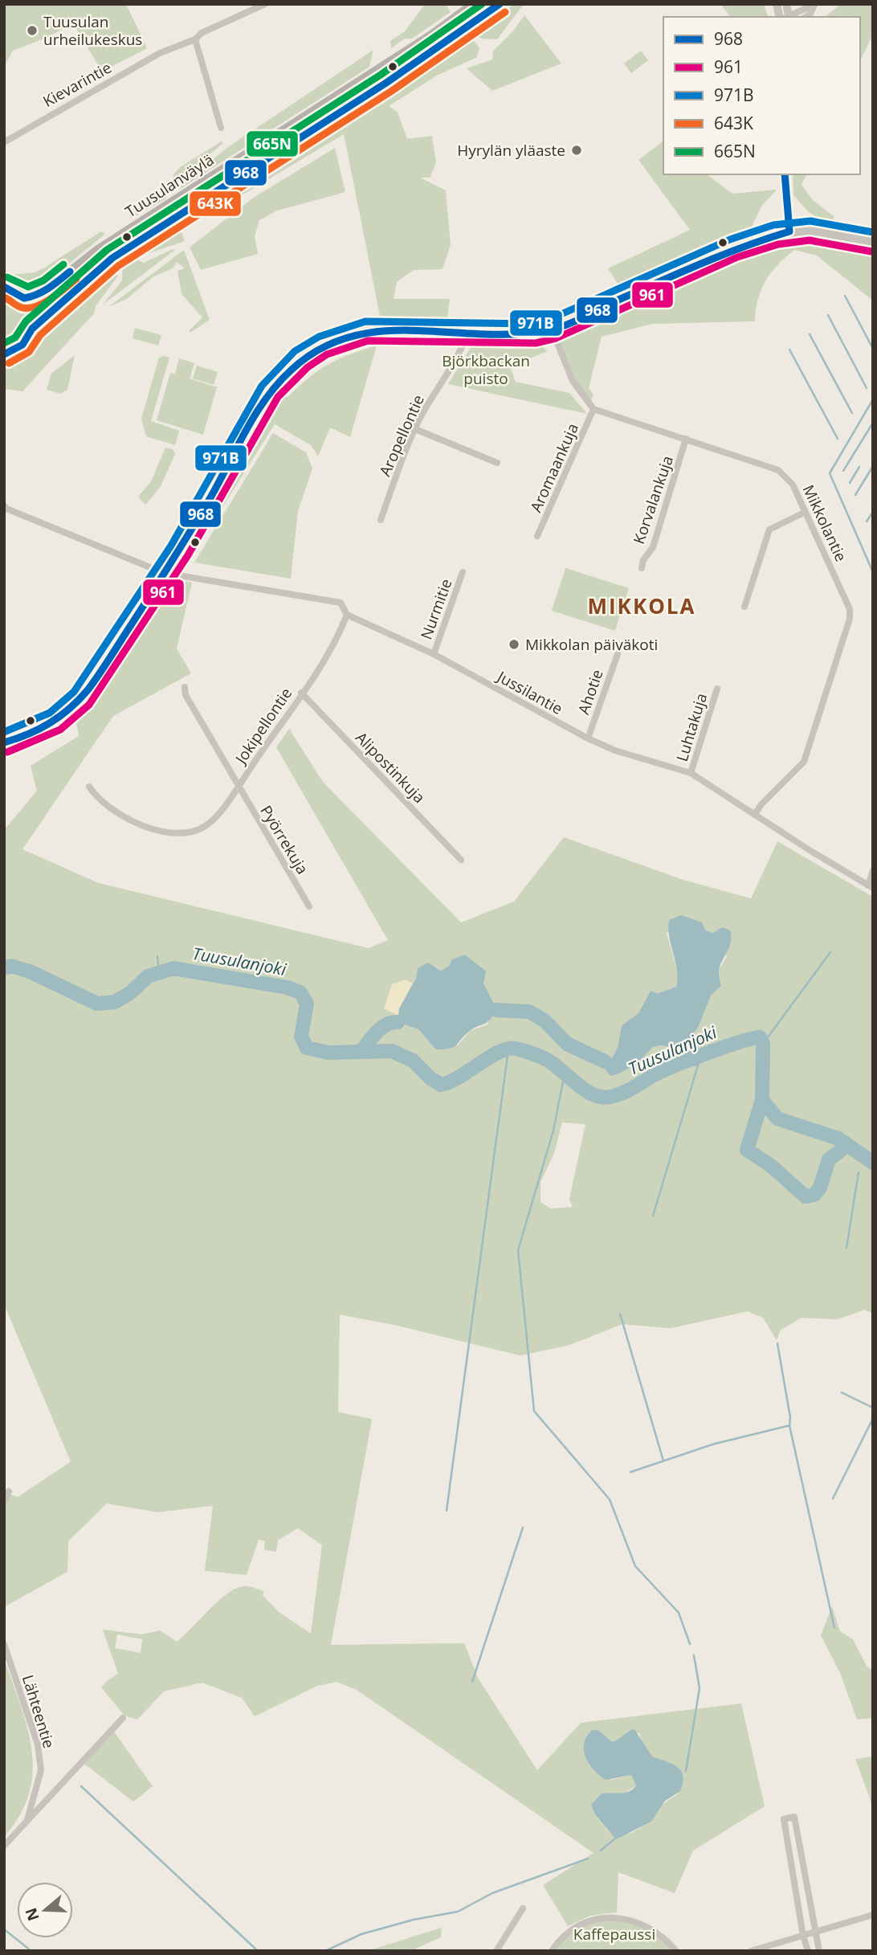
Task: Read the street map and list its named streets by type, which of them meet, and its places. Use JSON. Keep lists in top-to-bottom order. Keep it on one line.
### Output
{"streets":{"main road":["Tuusulanväylä"],"street":["Kievarintie","Aropellontie","Aromaankuja","Korvalankuja","Mikkolantie","Nurmitie","Ahotie","Jussilantie","Jokipellontie","Luhtakuja","Alipostinkuja","Pyörrekuja","Lähteentie"]},"crossings":[["Aromaankuja","Mikkolantie"],["Korvalankuja","Mikkolantie"],["Mikkolantie","Jussilantie"],["Nurmitie","Jussilantie"],["Ahotie","Jussilantie"],["Jussilantie","Jokipellontie"],["Jussilantie","Luhtakuja"],["Jokipellontie","Alipostinkuja"],["Jokipellontie","Pyörrekuja"]],"districts":["MIKKOLA"],"water":["Tuusulanjoki"],"parks":["Björkbackan puisto","Kaffepaussi"],"places":["Tuusulan urheilukeskus","Hyrylän yläaste","Mikkolan päiväkoti"],"lines":["transit line 968","transit line 665N","transit line 643K","transit line 971B","transit line 961"],"legend":["968","961","971B","643K","665N"],"north":"left"}
